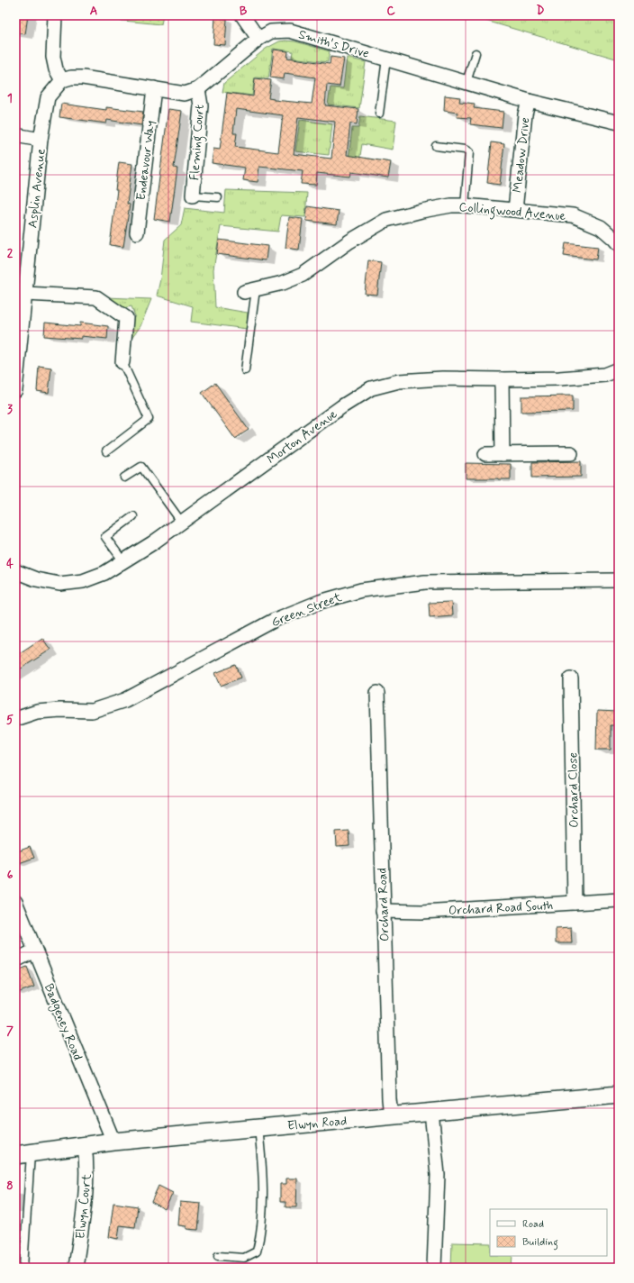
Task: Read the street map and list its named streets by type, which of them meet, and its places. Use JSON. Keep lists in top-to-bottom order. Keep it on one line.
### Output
{"streets":{"street":["Smith's Drive","Fleming Court","Meadow Drive","Endeavour Way","Asplin Avenue","Collingwood Avenue","Morton Avenue","Green Street","Orchard Close","Orchard Road","Orchard Road South","Badgeney Road","Elwyn Road","Elwyn Court"]},"crossings":[["Smith's Drive","Fleming Court"],["Smith's Drive","Meadow Drive"],["Smith's Drive","Endeavour Way"],["Smith's Drive","Asplin Avenue"],["Meadow Drive","Collingwood Avenue"],["Orchard Close","Orchard Road South"],["Orchard Road","Orchard Road South"],["Orchard Road","Elwyn Road"],["Badgeney Road","Elwyn Road"],["Elwyn Road","Elwyn Court"]],"legend":["Road","Building"],"grid":{"columns":["A","B","C","D"],"rows":["1","2","3","4","5","6","7","8"]}}
